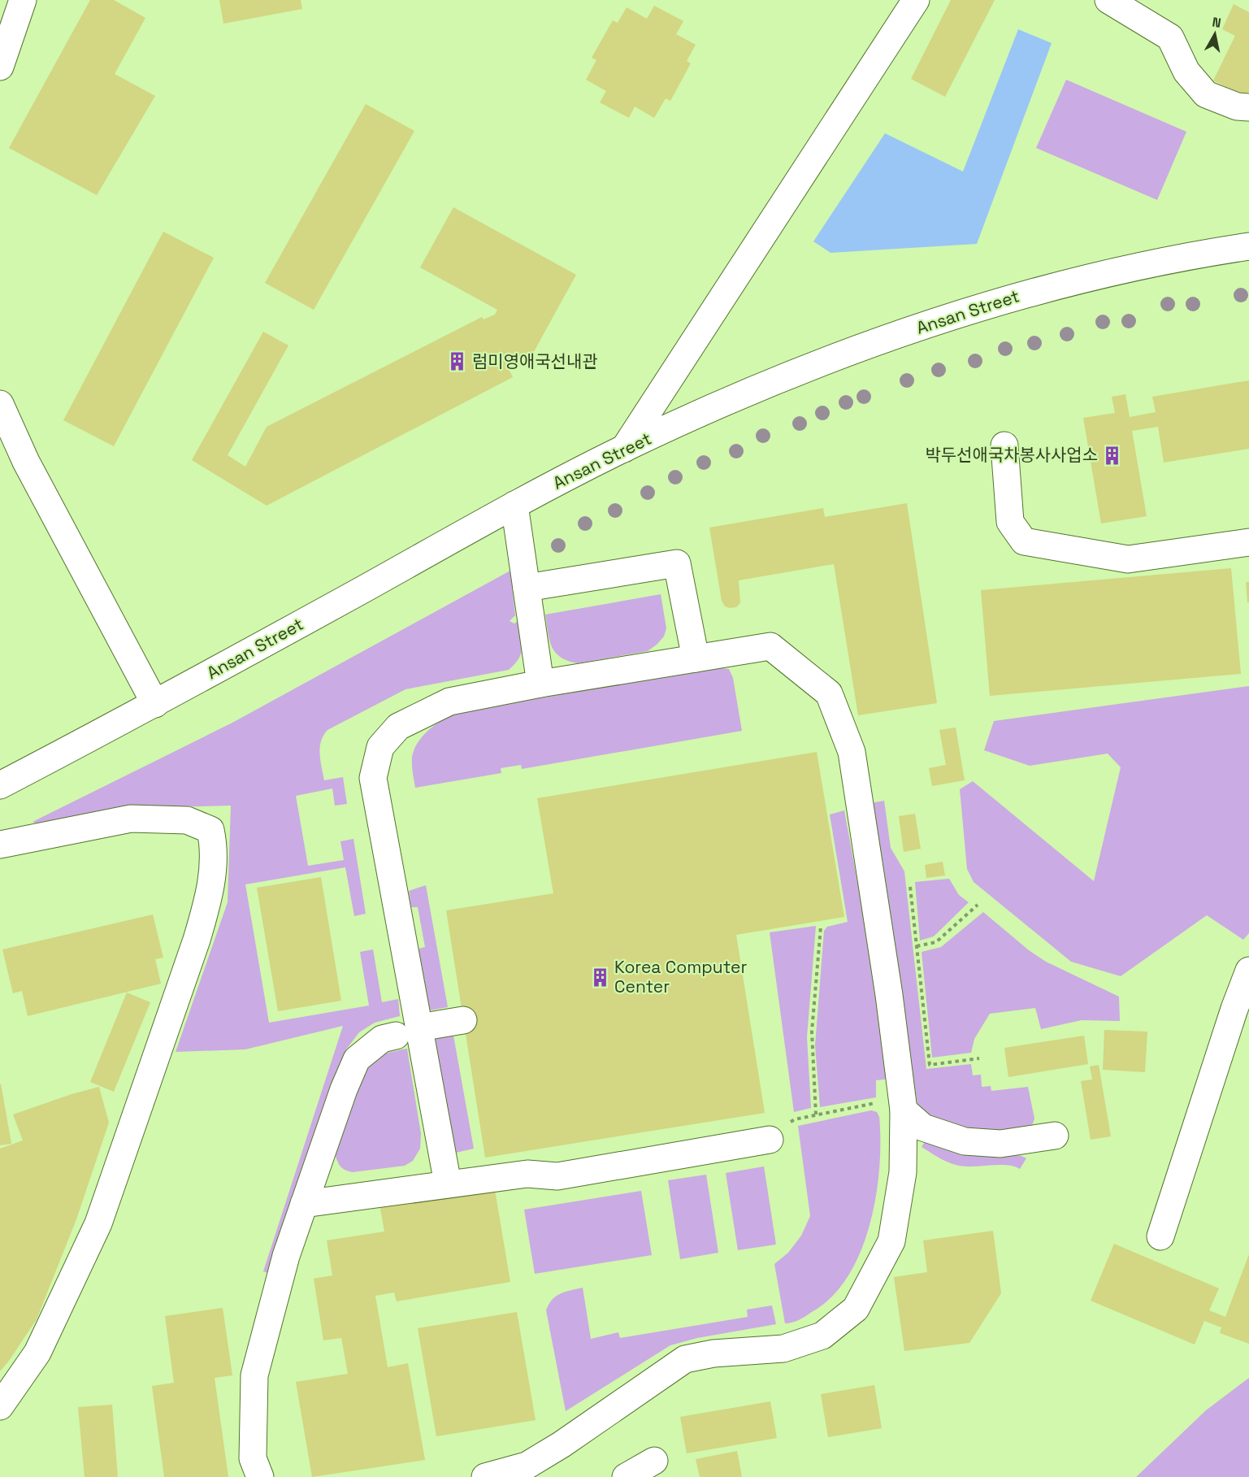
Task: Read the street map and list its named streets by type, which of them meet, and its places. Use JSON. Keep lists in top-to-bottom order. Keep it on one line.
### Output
{"streets":{"main road":["Ansan Street"]},"places":{"building":["럼미영애국선내관","박두선애국차봉사사업소","Korea Computer Center"]},"north":"top"}
